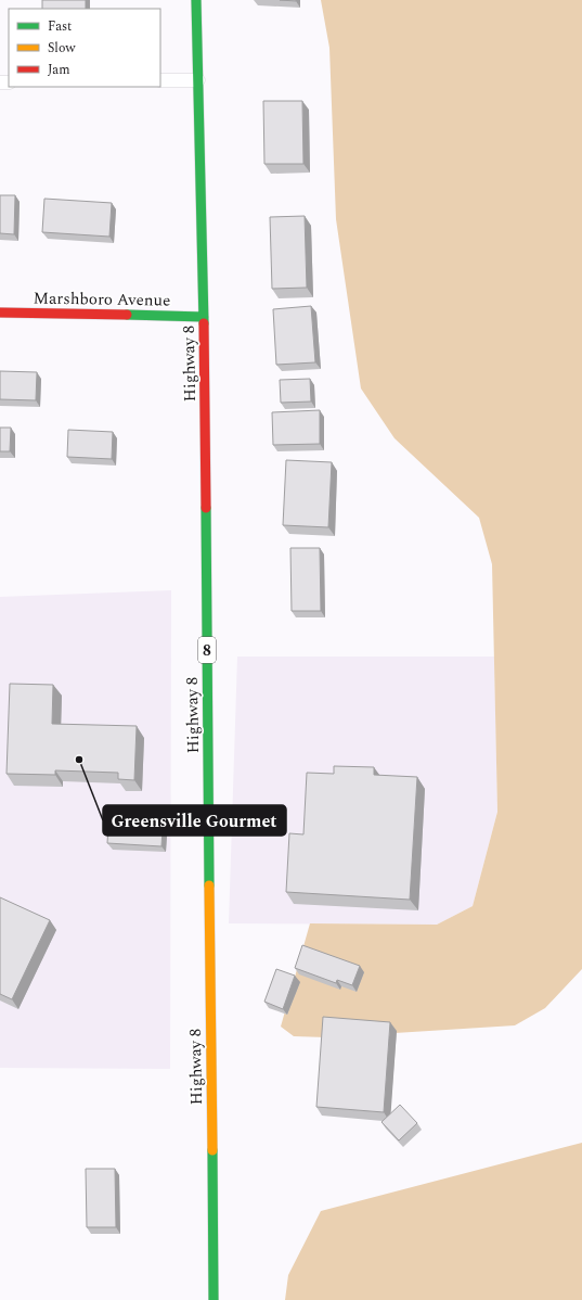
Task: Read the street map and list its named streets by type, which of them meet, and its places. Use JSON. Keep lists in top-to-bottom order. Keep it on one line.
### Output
{"streets":{"main road":["Marshboro Avenue","Highway 8","8"]},"crossings":[["Marshboro Avenue","Highway 8"]],"places":["Greensville Gourmet"],"legend":["Fast","Slow","Jam"]}
